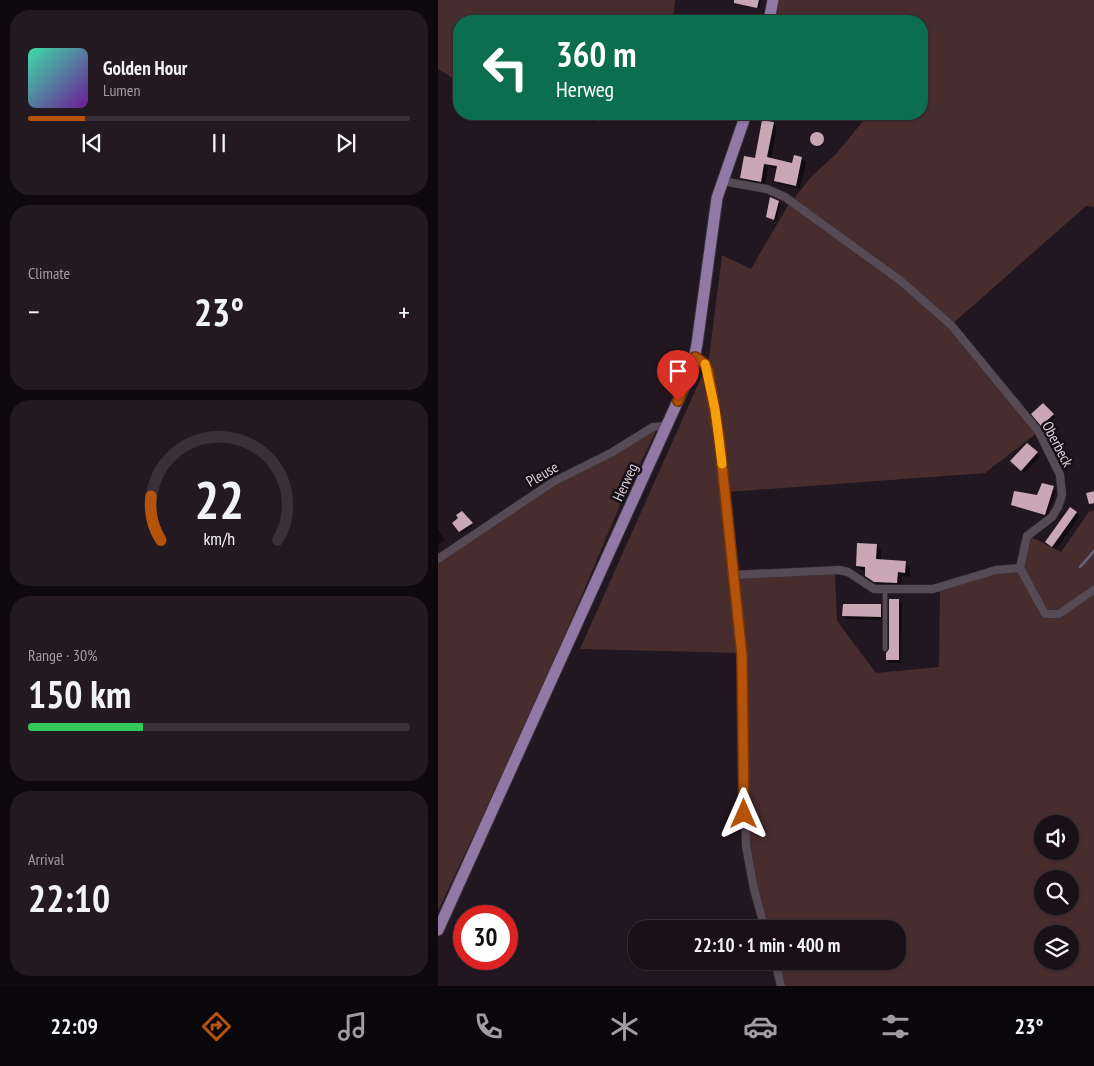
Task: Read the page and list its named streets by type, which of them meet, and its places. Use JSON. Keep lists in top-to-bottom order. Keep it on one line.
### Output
{"streets":{"main road":["Herweg"],"street":["Oberbeck","Pleuse"]},"crossings":[["Oberbeck","Herweg"],["Pleuse","Herweg"]],"page":{"turn":["360 m","Herweg"],"song":["Golden Hour","Lumen"],"tile":["Climate",["Range · 30%","150 km"],["Arrival","22:10"]],"heat":["−","23°","+"],"limit":"30","trip":"22:10 · 1 min · 400 m","tabs":["22:09","23°"],"gauge":["22","km/h"]}}
